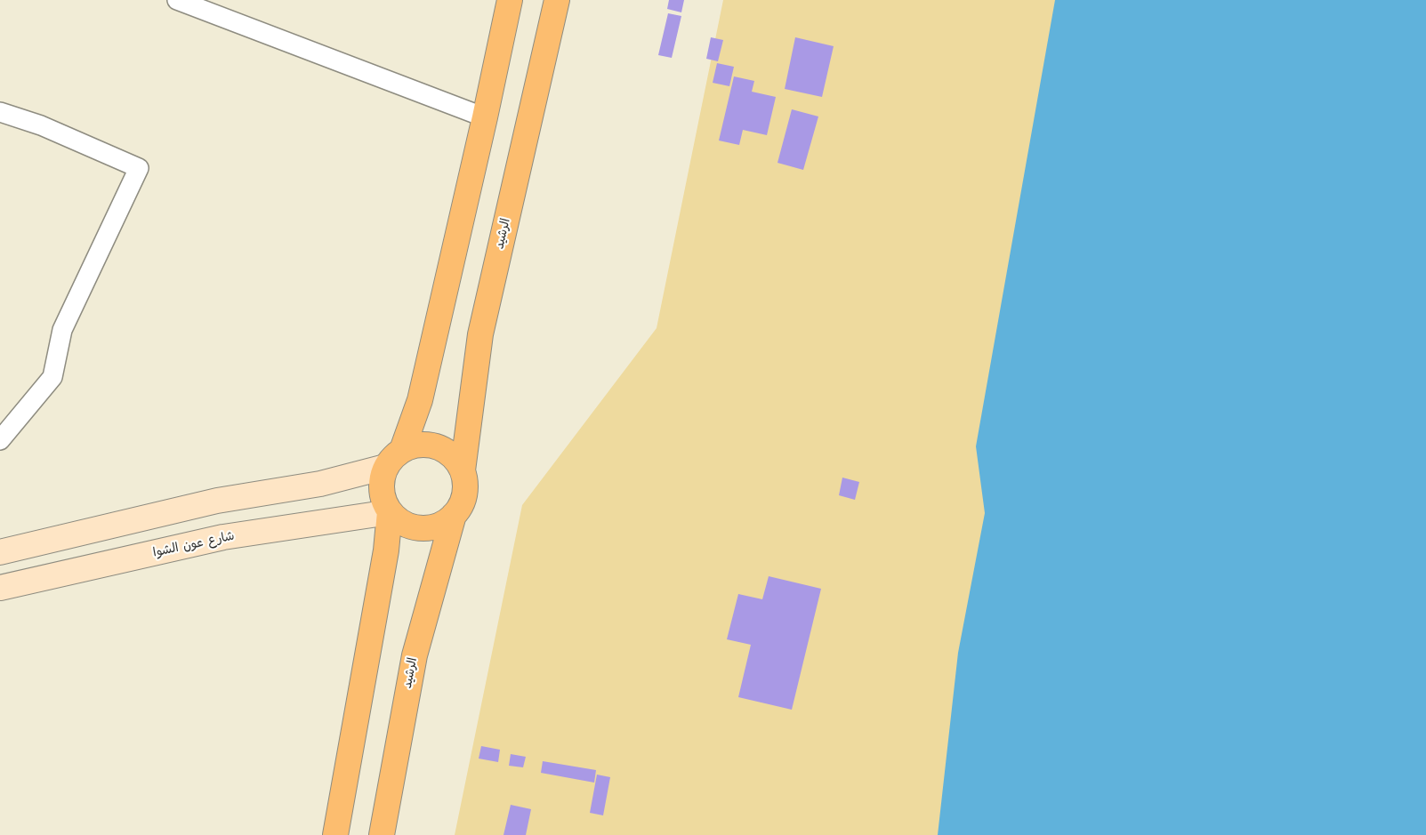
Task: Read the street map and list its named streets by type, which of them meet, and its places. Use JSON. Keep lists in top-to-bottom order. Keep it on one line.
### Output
{"streets":{"main road":["الرشيد","شارع عون الشوا"]},"crossings":[["الرشيد","شارع عون الشوا"]]}
